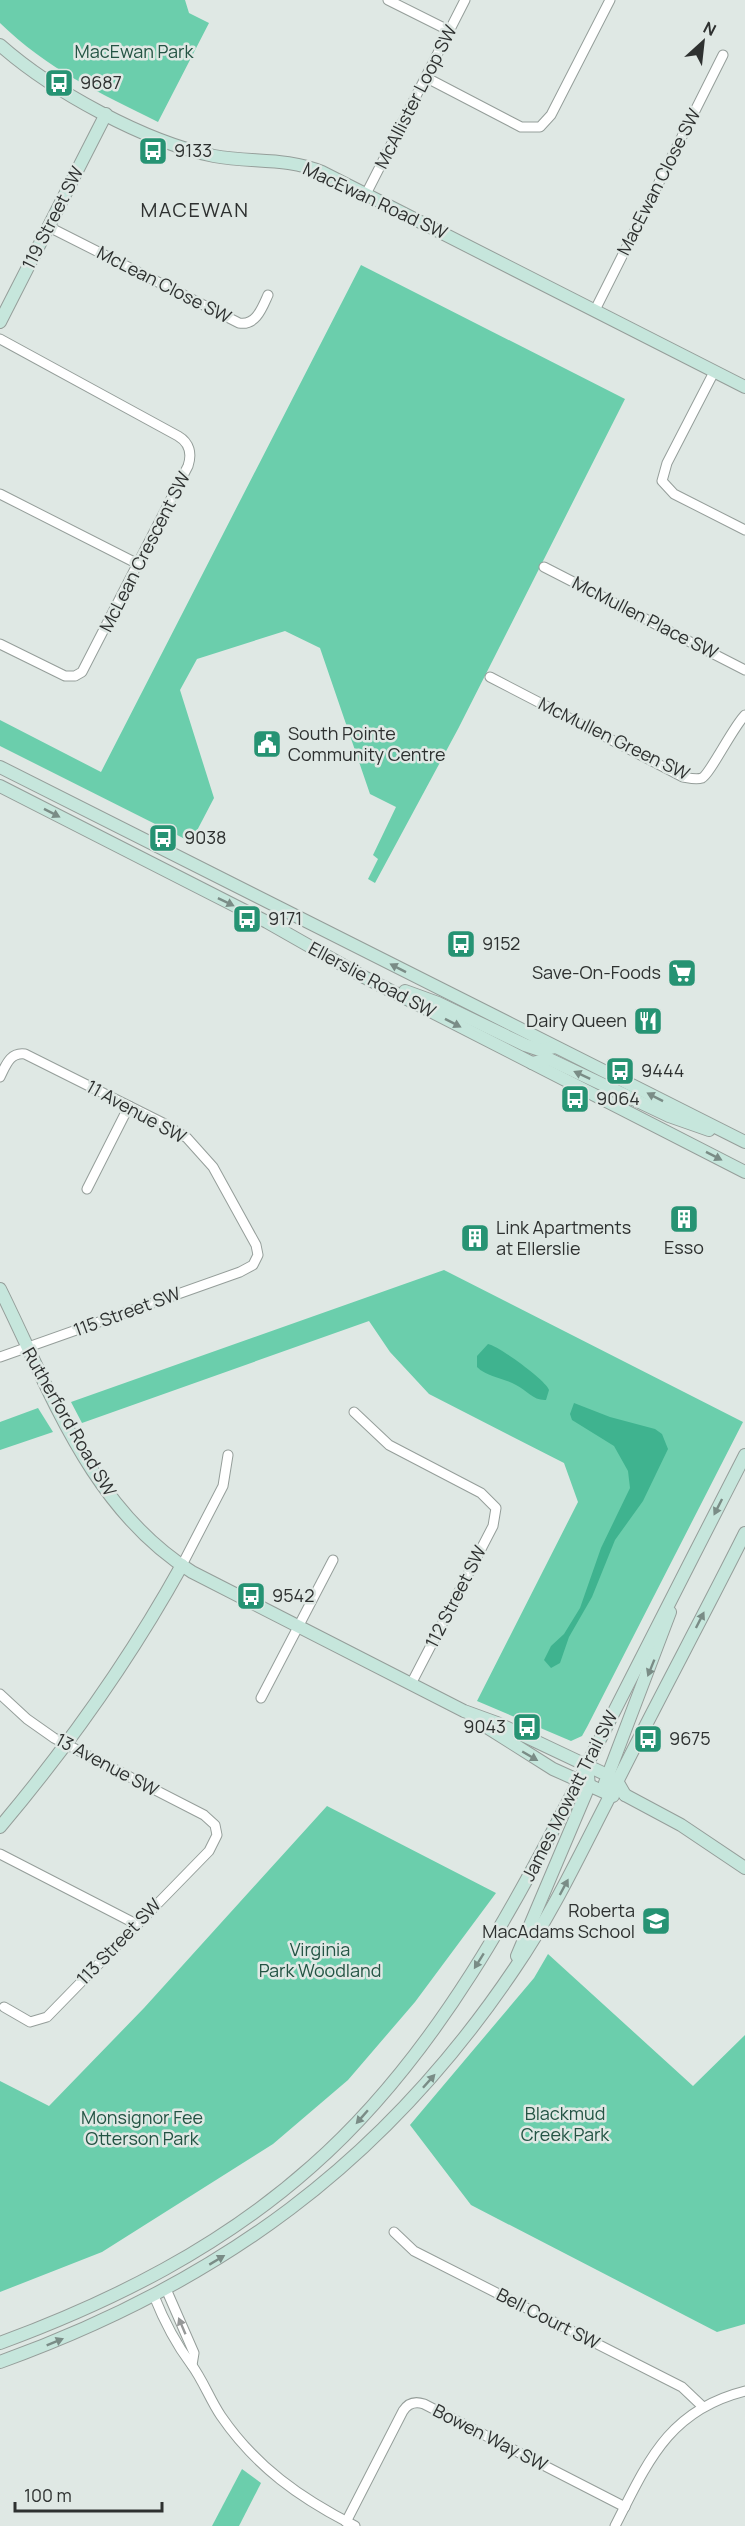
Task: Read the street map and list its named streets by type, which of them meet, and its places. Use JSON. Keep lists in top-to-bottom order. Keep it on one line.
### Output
{"streets":{"main road":["MacEwan Road SW","119 Street SW","Ellerslie Road SW","Rutherford Road SW","James Mowatt Trail SW"],"street":["McAllister Loop SW","MacEwan Close SW","McLean Close SW","McLean Crescent SW","McMullen Place SW","McMullen Green SW","11 Avenue SW","115 Street SW","112 Street SW","13 Avenue SW","113 Street SW","Bell Court SW","Bowen Way SW"]},"crossings":[["McAllister Loop SW","MacEwan Road SW"],["MacEwan Close SW","MacEwan Road SW"],["MacEwan Road SW","119 Street SW"],["119 Street SW","McLean Close SW"],["11 Avenue SW","115 Street SW"],["115 Street SW","Rutherford Road SW"],["Rutherford Road SW","112 Street SW"],["Rutherford Road SW","James Mowatt Trail SW"],["13 Avenue SW","113 Street SW"]],"districts":["MACEWAN"],"parks":["MacEwan Park","Virginia Park Woodland","Blackmud Creek Park","Monsignor Fee Otterson Park"],"places":{"bus stop":["9687","9133","9038","9171","9152","9444","9064","9542","9043","9675"],"public building":["South Pointe Community Centre"],"supermarket":["Save-On-Foods"],"restaurant":["Dairy Queen"],"building":["Esso","Link Apartments at Ellerslie"],"school or university":["Roberta MacAdams School"]},"scale_bar":"100 m","north":"top right"}
